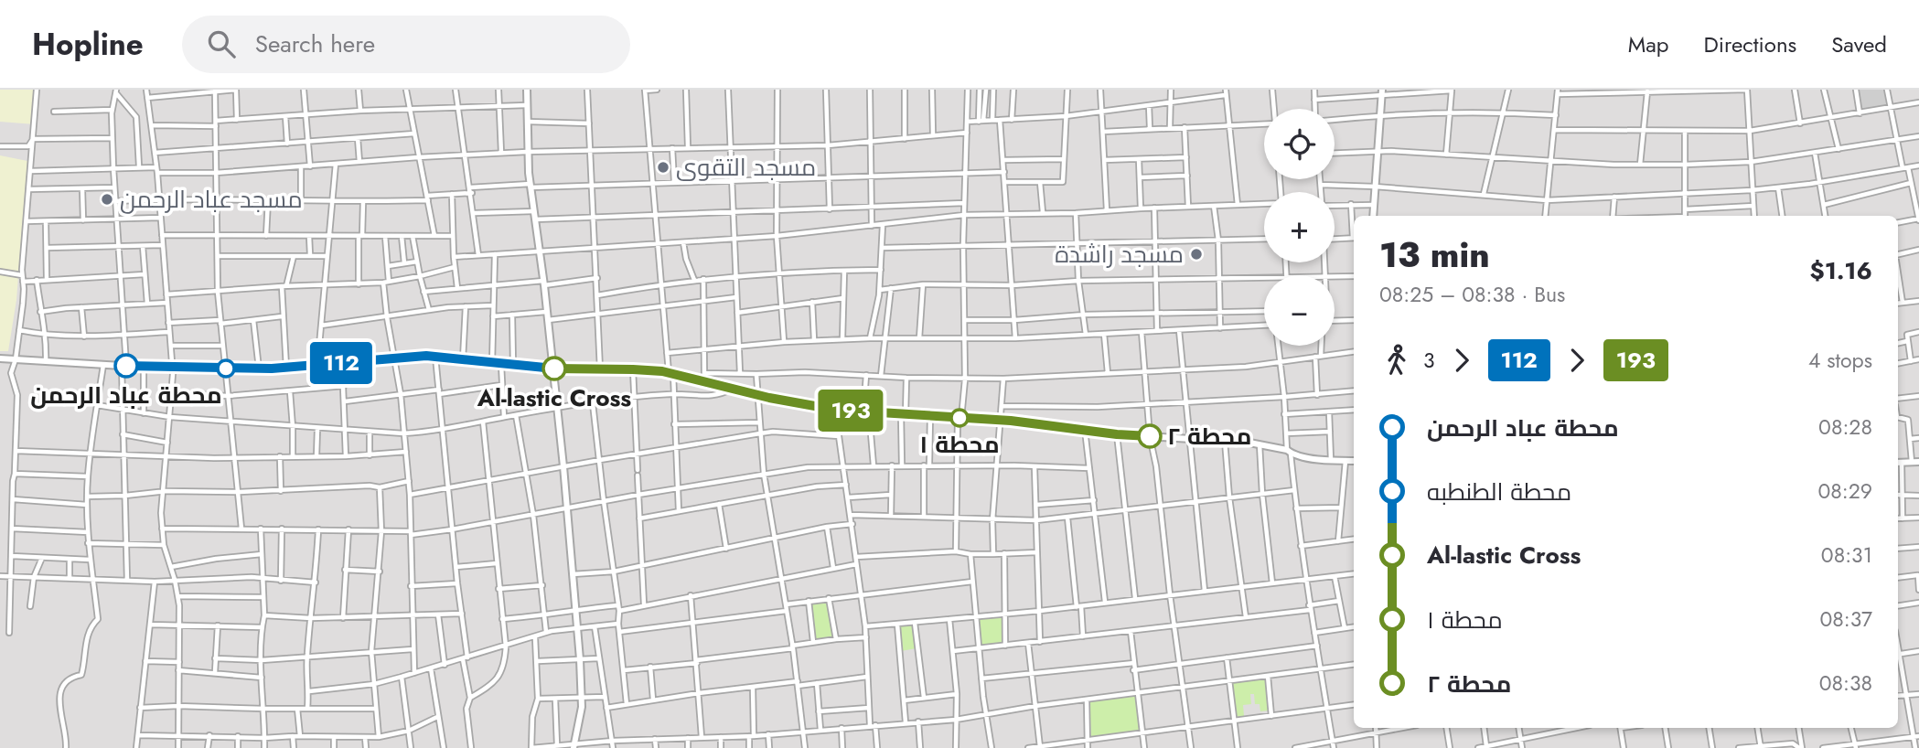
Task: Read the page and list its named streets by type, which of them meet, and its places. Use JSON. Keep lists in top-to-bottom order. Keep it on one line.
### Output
{"places":["مسجد التقوى","مسجد عباد الرحمن","مسجد راشدة","محطة عباد الرحمن","Al-lastic Cross","محطة ١","محطة ٢"],"lines":["bus line 112","bus line 193"],"page":{"header":"Hopline","search":"Search here","nav":["Map","Directions","Saved"],"on_map":["112","193"],"map_buttons":["+","−"],"heading":["13 min","08:25 – 08:38 · Bus","$1.16"],"legs":["3","112","193","4 stops"],"list":[{"name":"محطة عباد الرحمن","value":"08:28"},{"name":"محطة الطنطبه","value":"08:29"},{"name":"Al-lastic Cross","value":"08:31"},{"name":"محطة ١","value":"08:37"},{"name":"محطة ٢","value":"08:38"}]}}
